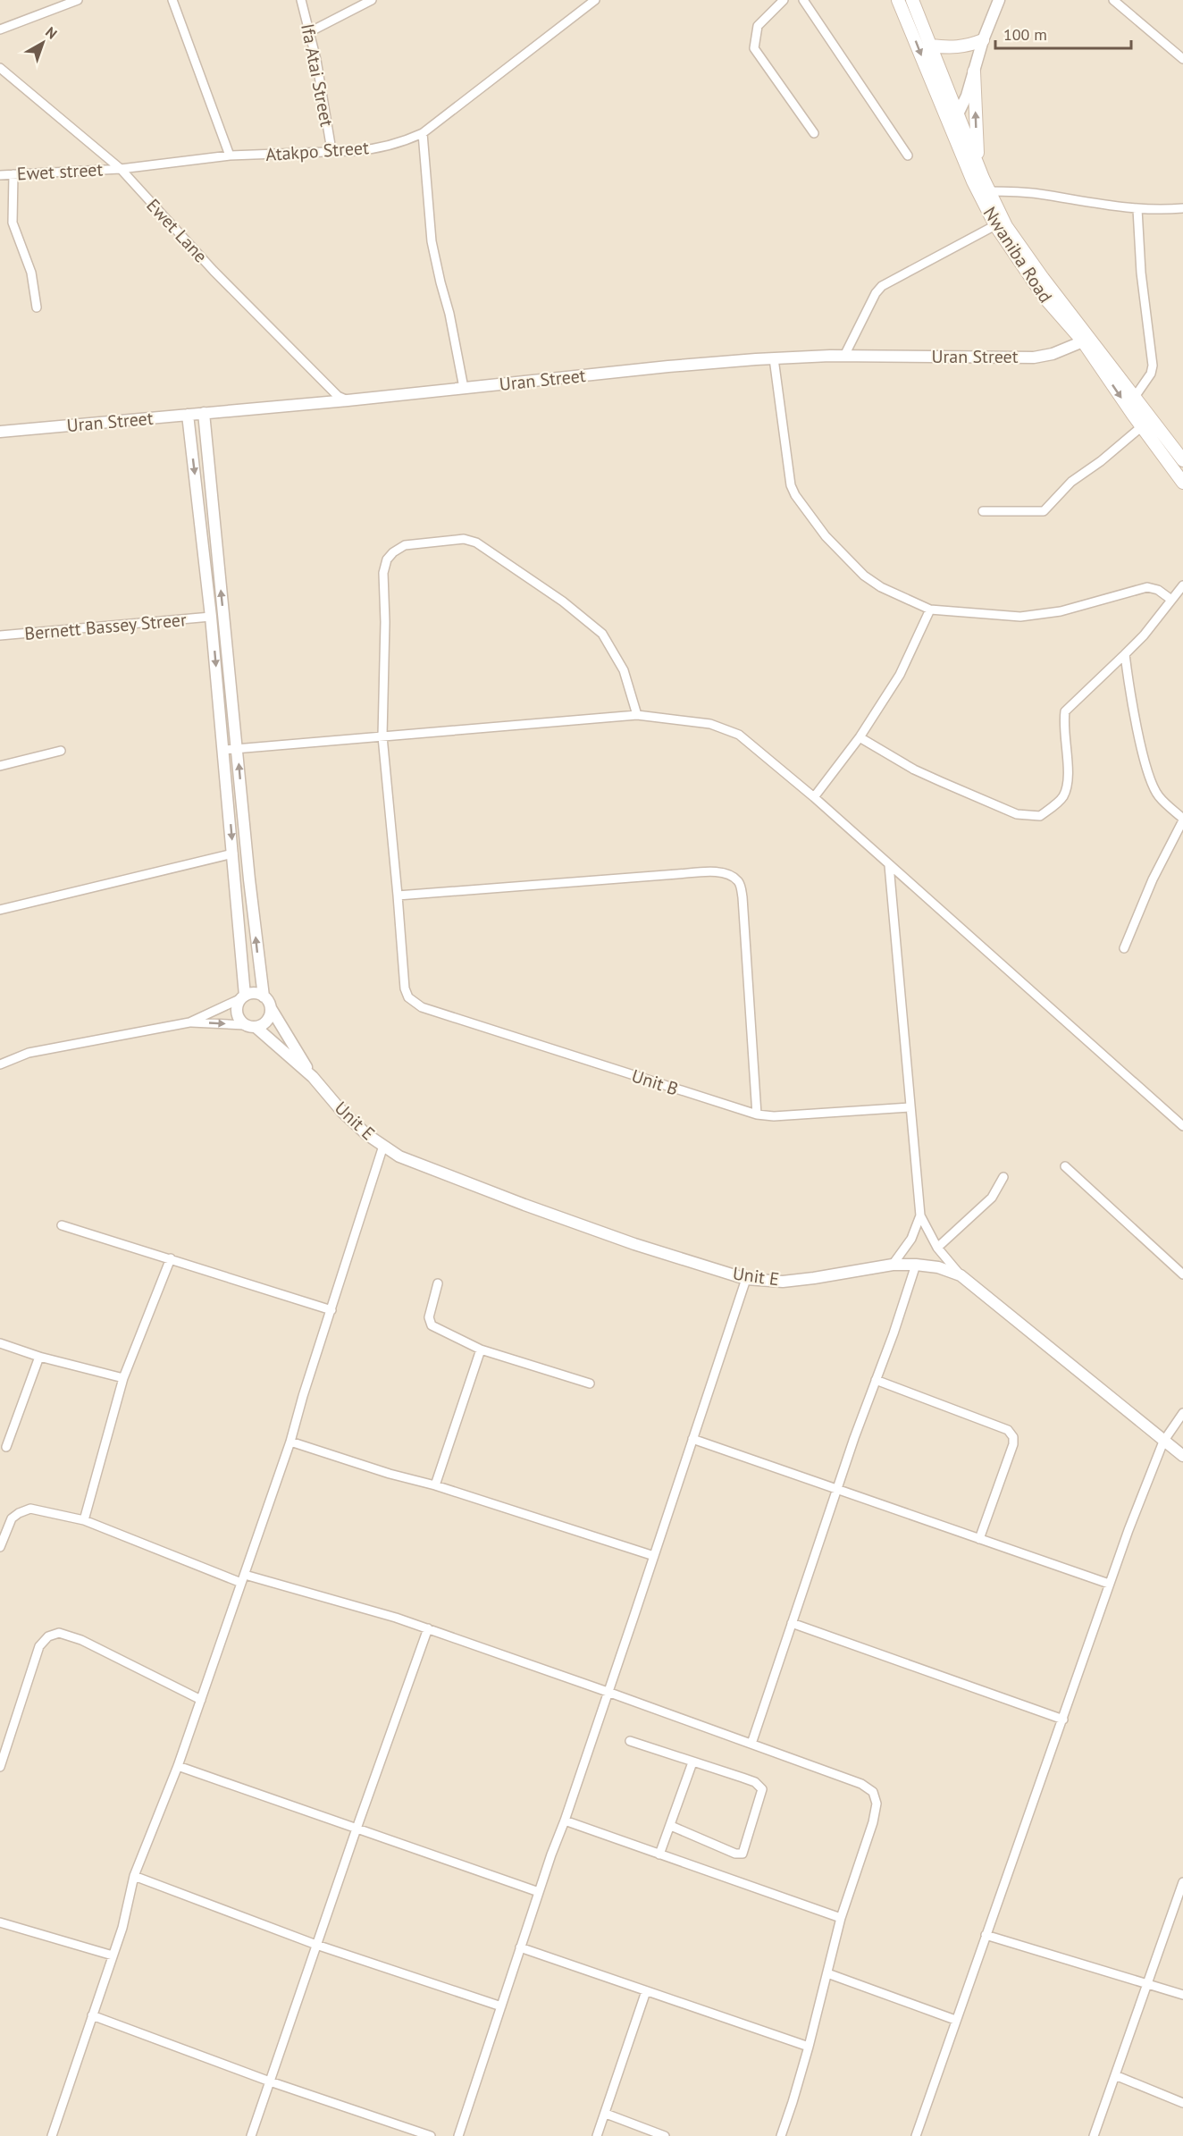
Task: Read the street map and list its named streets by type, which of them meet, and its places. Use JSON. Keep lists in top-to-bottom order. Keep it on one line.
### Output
{"streets":{"main road":["Nwaniba Road"],"street":["Ifa Atai Street","Atakpo Street","Ewet street","Ewet Lane","Uran Street","Bernett Bassey Streer","Unit B","Unit E"]},"crossings":[["Ifa Atai Street","Atakpo Street"],["Atakpo Street","Ewet street"],["Atakpo Street","Ewet Lane"],["Ewet street","Ewet Lane"],["Ewet Lane","Uran Street"],["Nwaniba Road","Uran Street"]],"scale_bar":"100 m","north":"top right"}
